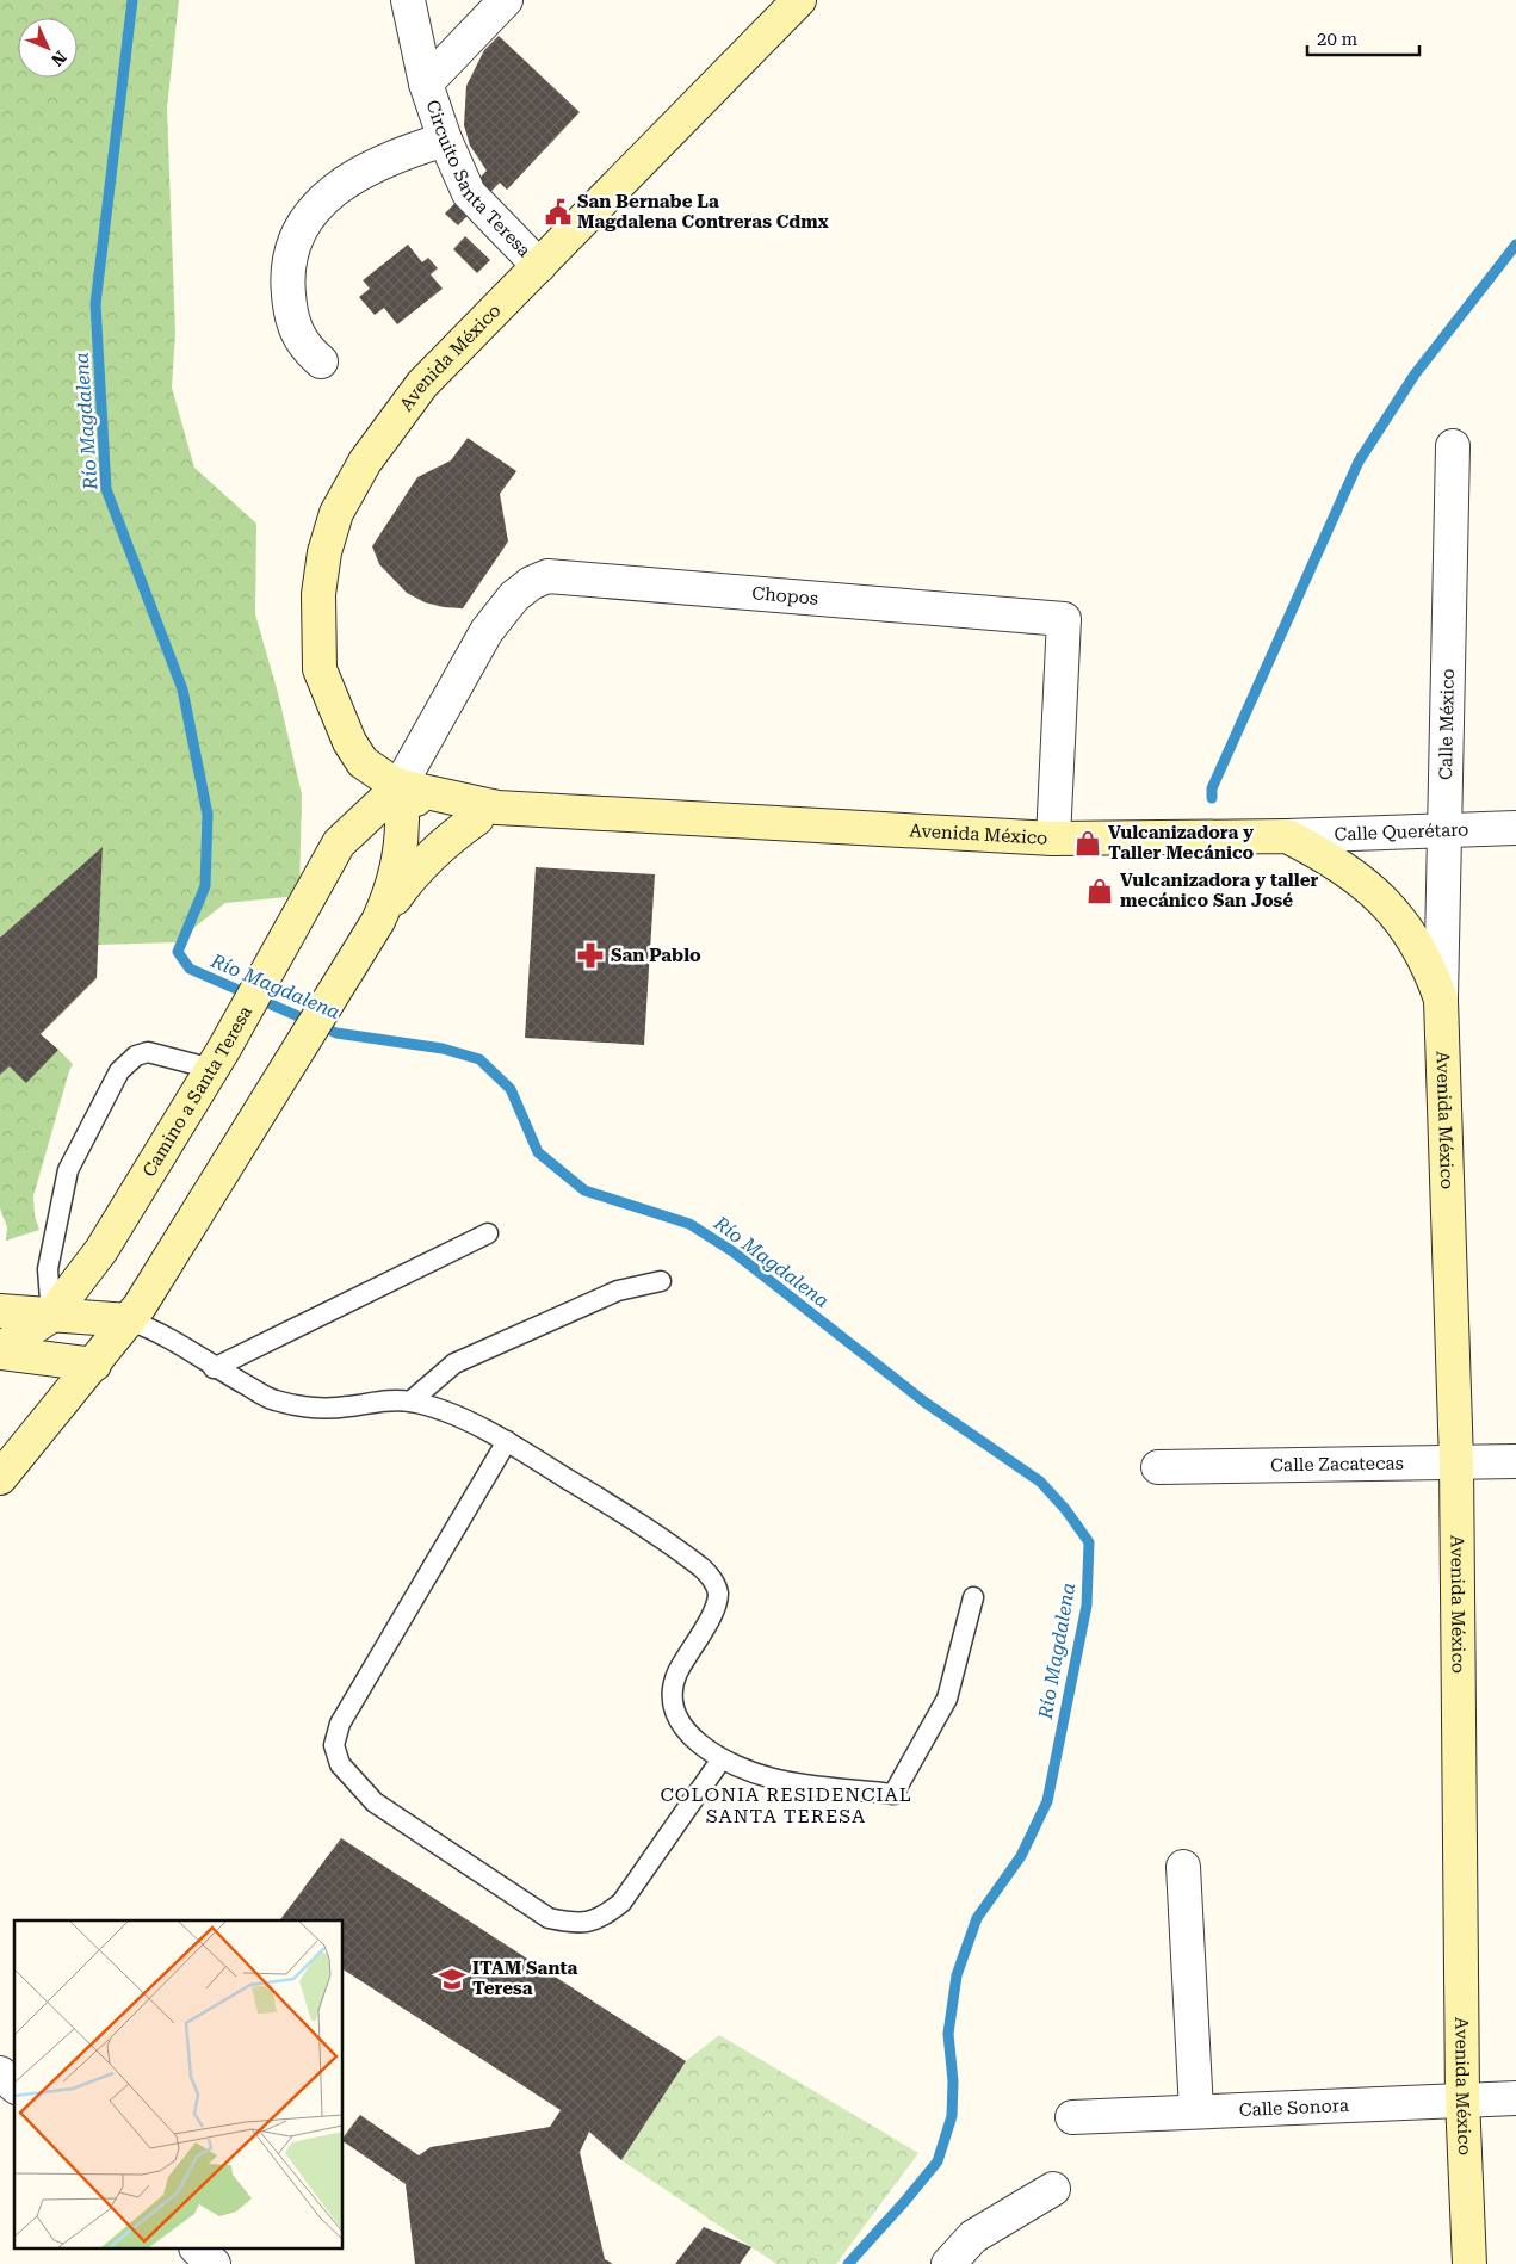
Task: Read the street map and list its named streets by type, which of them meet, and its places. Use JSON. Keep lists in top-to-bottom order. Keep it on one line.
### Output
{"streets":{"street":["Circuito Santa Teresa","Avenida México","Chopos","Calle México","Calle Querétaro","Camino a Santa Teresa","Calle Zacatecas","Calle Sonora"]},"crossings":[["Circuito Santa Teresa","Avenida México"],["Avenida México","Chopos"],["Avenida México","Calle México"],["Avenida México","Calle Querétaro"],["Avenida México","Camino a Santa Teresa"],["Avenida México","Calle Zacatecas"],["Avenida México","Calle Sonora"],["Chopos","Camino a Santa Teresa"],["Calle México","Calle Querétaro"]],"districts":["COLONIA RESIDENCIAL SANTA TERESA"],"water":["Río Magdalena"],"places":{"public building":["San Bernabe La Magdalena Contreras Cdmx"],"shop":["Vulcanizadora y Taller Mecánico","Vulcanizadora y taller mecánico San José"],"pharmacy":["San Pablo"],"school or university":["ITAM Santa Teresa"]},"scale_bar":"20 m","north":"bottom right"}
